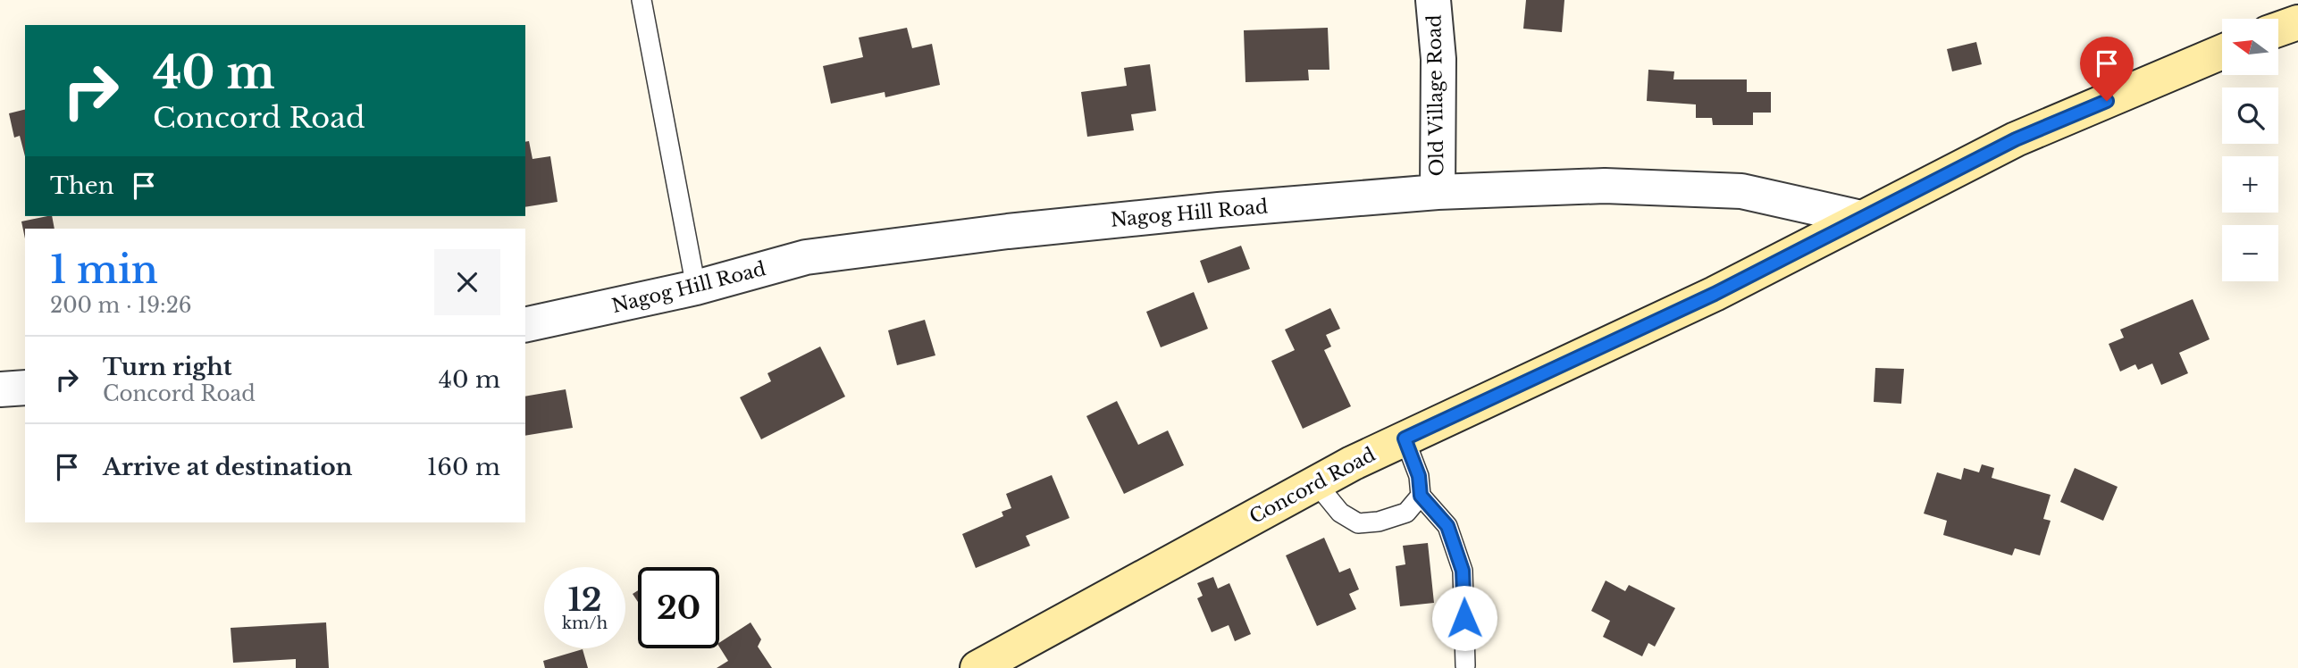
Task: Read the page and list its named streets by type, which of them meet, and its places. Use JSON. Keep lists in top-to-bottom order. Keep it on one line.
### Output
{"streets":{"street":["Old Village Road","Nagog Hill Road","Concord Road"]},"crossings":[["Old Village Road","Nagog Hill Road"],["Nagog Hill Road","Concord Road"]],"north":"left","page":{"map_buttons":["+","−"],"turn":["40 m","Concord Road"],"then":"Then","heading":["1 min","200 m · 19:26"],"list":[{"name":"Turn right","note":"Concord Road","value":"40 m"},{"name":"Arrive at destination","value":"160 m"}],"speed":"12 km/h","limit":"20"}}
